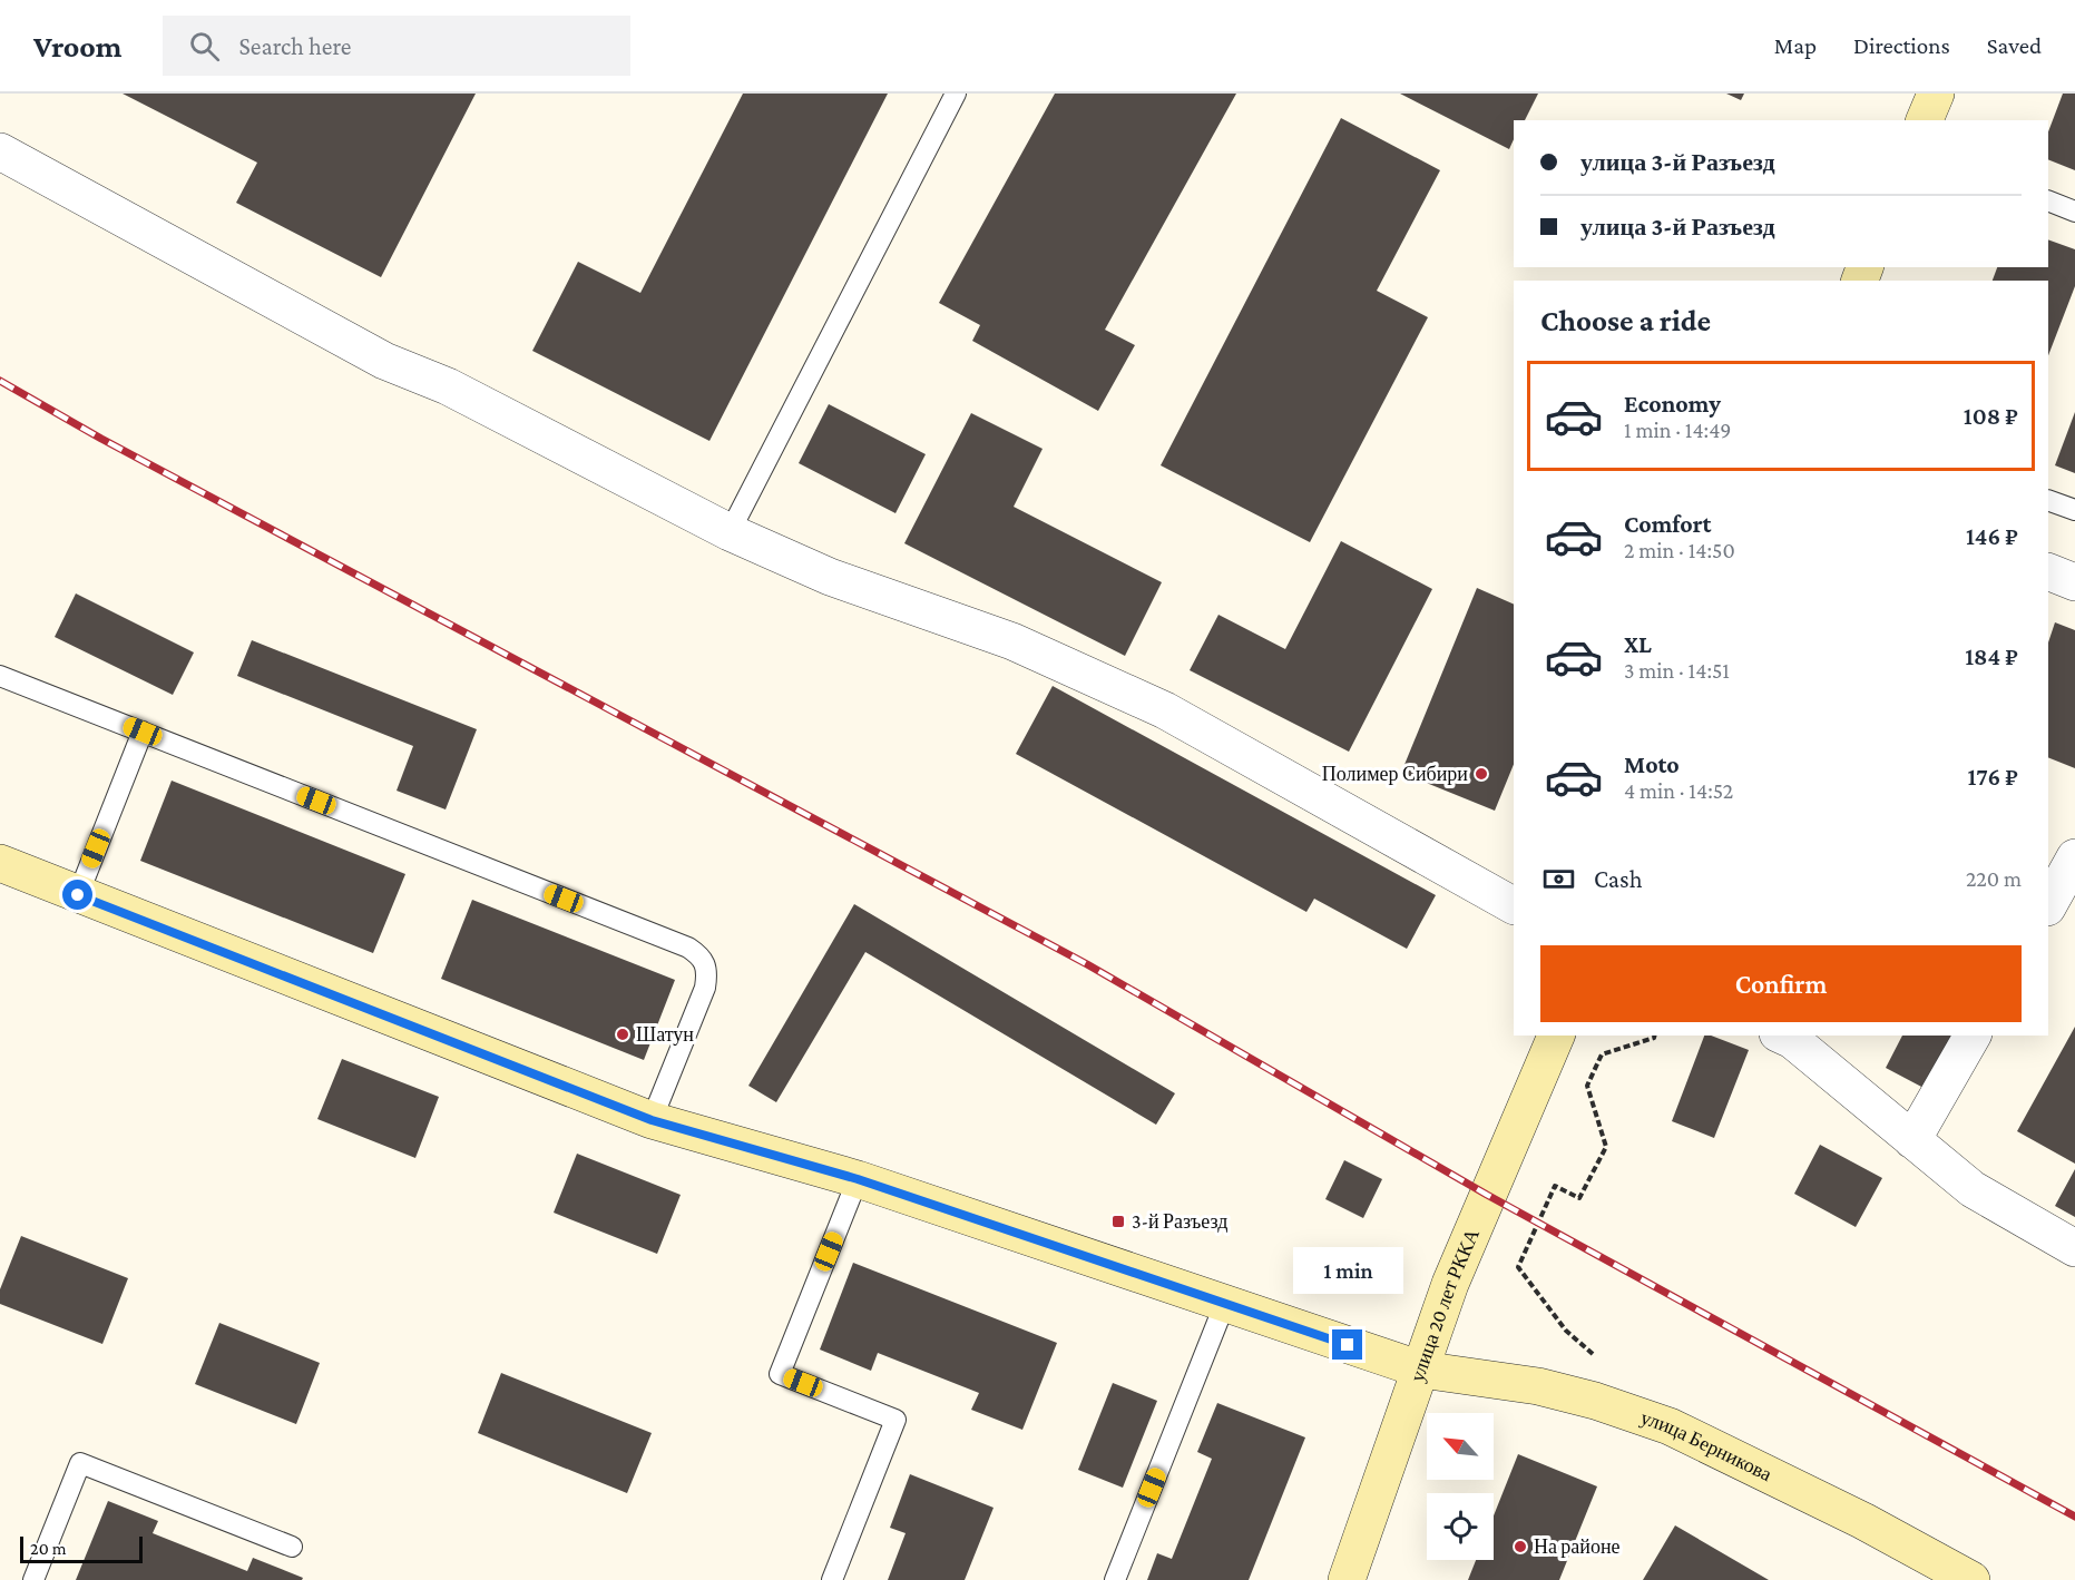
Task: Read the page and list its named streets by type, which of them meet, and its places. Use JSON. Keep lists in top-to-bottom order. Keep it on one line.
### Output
{"streets":{"main road":["улица 20 лет РККА","улица Берникова"]},"crossings":[["улица 20 лет РККА","улица Берникова"]],"places":{"other":["Полимер Сибири","Шатун","На районе"],"transit":["3-й Разъезд"]},"scale_bar":"20 m","north":"top left","page":{"header":"Vroom","search":"Search here","nav":["Map","Directions","Saved"],"banner":["улица 3-й Разъезд","улица 3-й Разъезд"],"heading":"Choose a ride","list":[{"name":"Economy","note":"1 min · 14:49","value":"108 ₽"},{"name":"Comfort","note":"2 min · 14:50","value":"146 ₽"},{"name":"XL","note":"3 min · 14:51","value":"184 ₽"},{"name":"Moto","note":"4 min · 14:52","value":"176 ₽"}],"pay":["Cash","220 m"],"buttons":"Confirm","bubble":"1 min","scale":"20 m"}}
